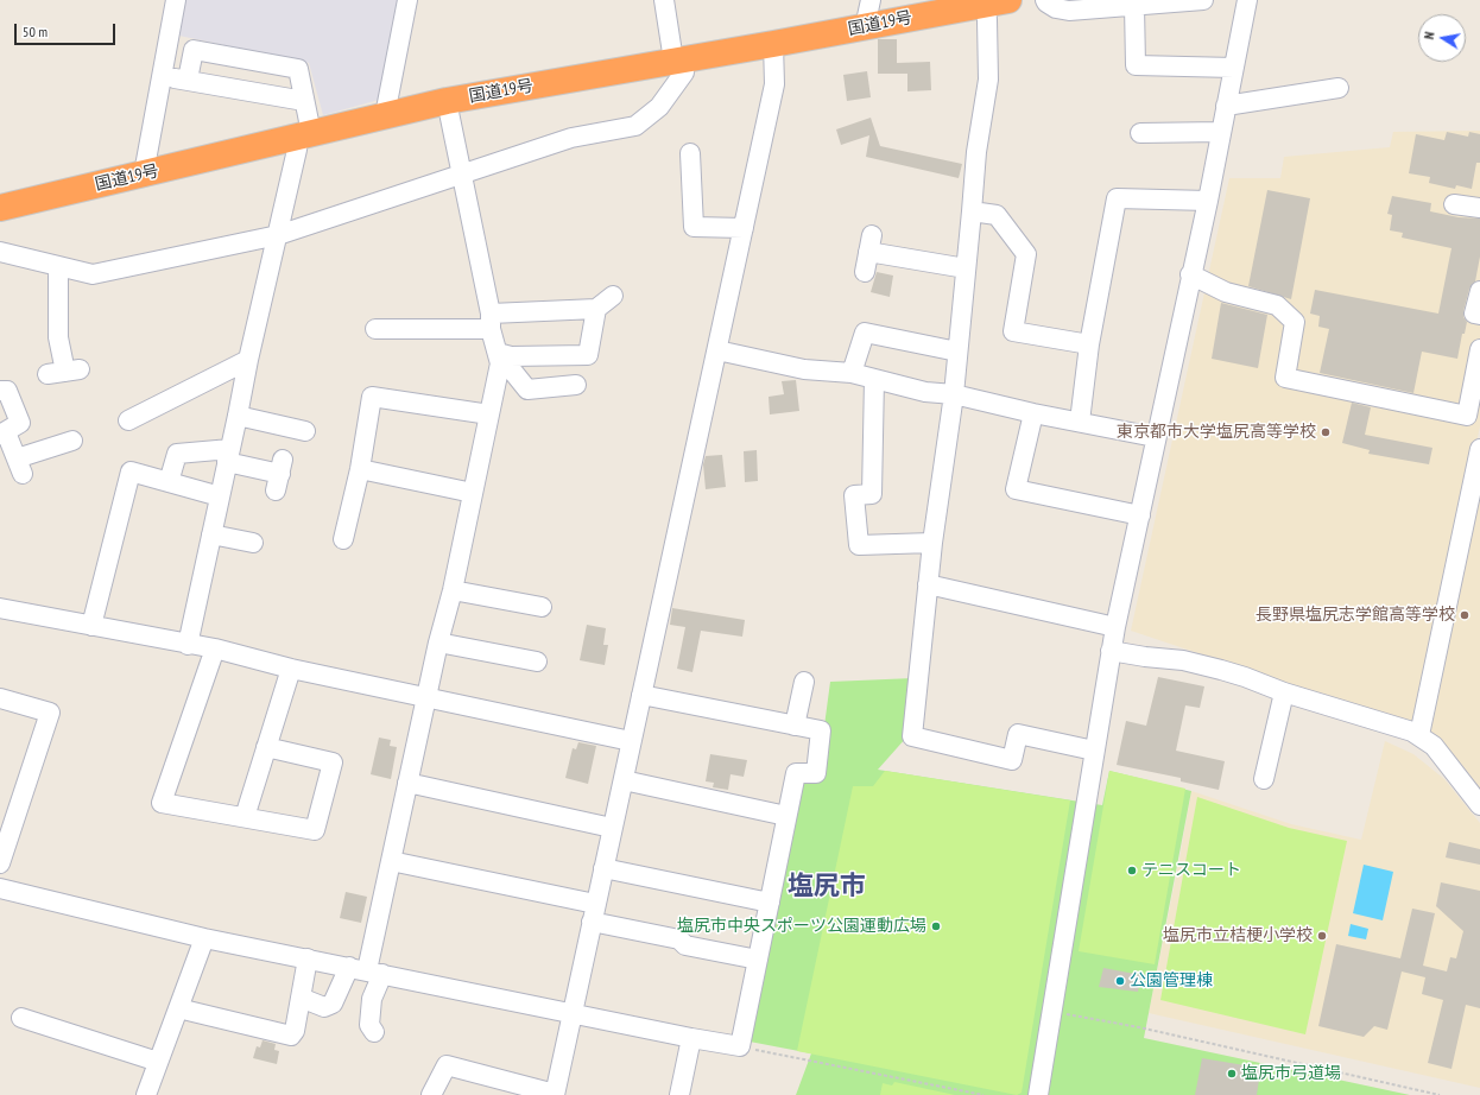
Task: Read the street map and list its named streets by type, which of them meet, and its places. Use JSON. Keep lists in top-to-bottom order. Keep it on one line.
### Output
{"streets":{"highway":["国道19号"]},"districts":["塩尻市"],"places":["東京都市大学塩尻高等学校","長野県塩尻志学館高等学校","テニスコート","塩尻市中央スポーツ公園運動広場","塩尻市立桔梗小学校","公園管理棟","塩尻市弓道場"],"scale_bar":"50 m","north":"left"}
